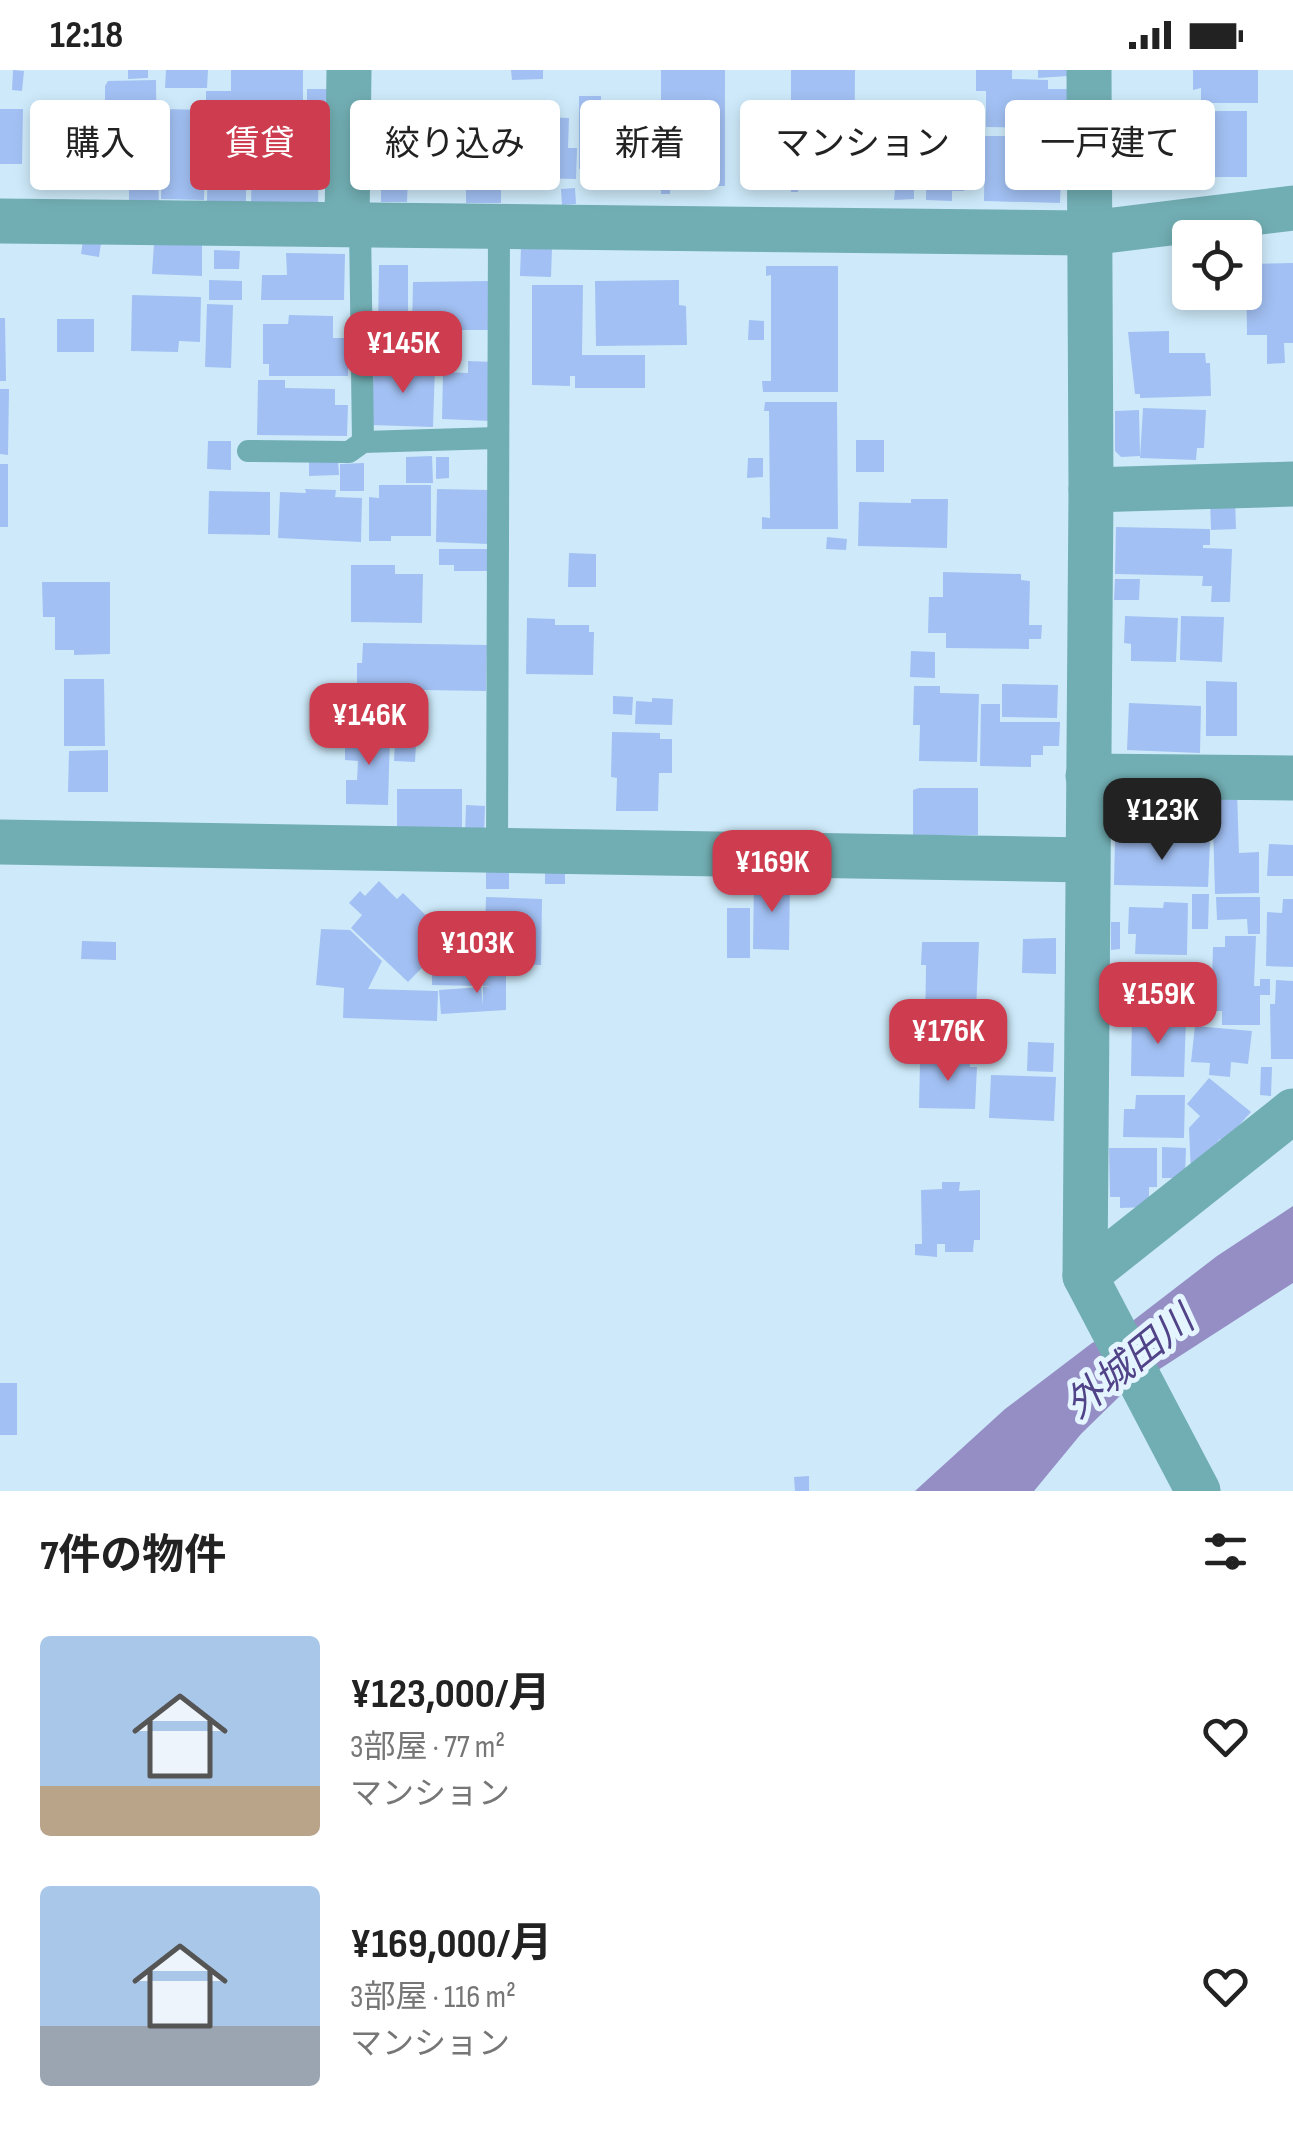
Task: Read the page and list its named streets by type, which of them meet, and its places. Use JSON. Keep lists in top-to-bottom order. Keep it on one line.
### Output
{"water":["外城田川"],"page":{"status":"12:18","chip":["購入","賃貸","絞り込み","新着","マンション","一戸建て"],"price":["¥145K","¥146K","¥123K","¥169K","¥103K","¥159K","¥176K"],"heading":"7件の物件","list":[{"name":"¥123,000/月","note":"3部屋 · 77 m² · マンション"},{"name":"¥169,000/月","note":"3部屋 · 116 m² · マンション"}]}}
